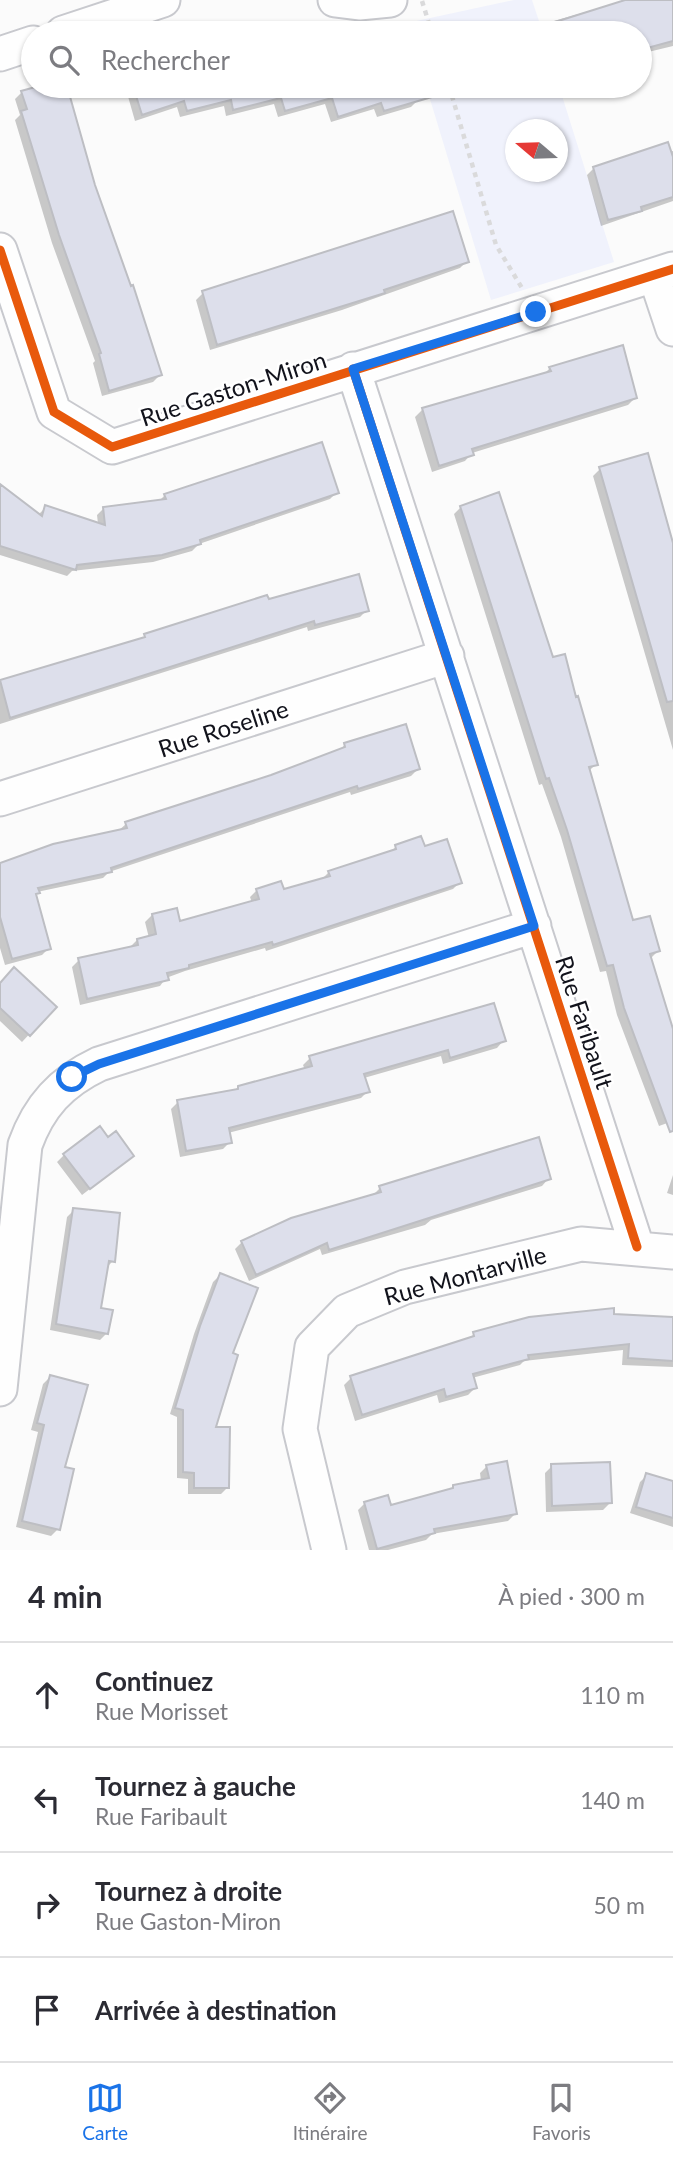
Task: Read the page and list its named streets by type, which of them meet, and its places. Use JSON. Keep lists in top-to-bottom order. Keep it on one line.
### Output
{"streets":{"street":["Rue Gaston-Miron","Rue Roseline","Rue Faribault","Rue Montarville"]},"crossings":[["Rue Gaston-Miron","Rue Faribault"],["Rue Roseline","Rue Faribault"],["Rue Faribault","Rue Montarville"]],"north":"left","page":{"search":"Rechercher","heading":["4 min","À pied · 300 m"],"list":[["Continuez","Rue Morisset","110 m"],["Tournez à gauche","Rue Faribault","140 m"],["Tournez à droite","Rue Gaston-Miron","50 m"],"Arrivée à destination"],"nav":["Carte","Itinéraire","Favoris"]}}
